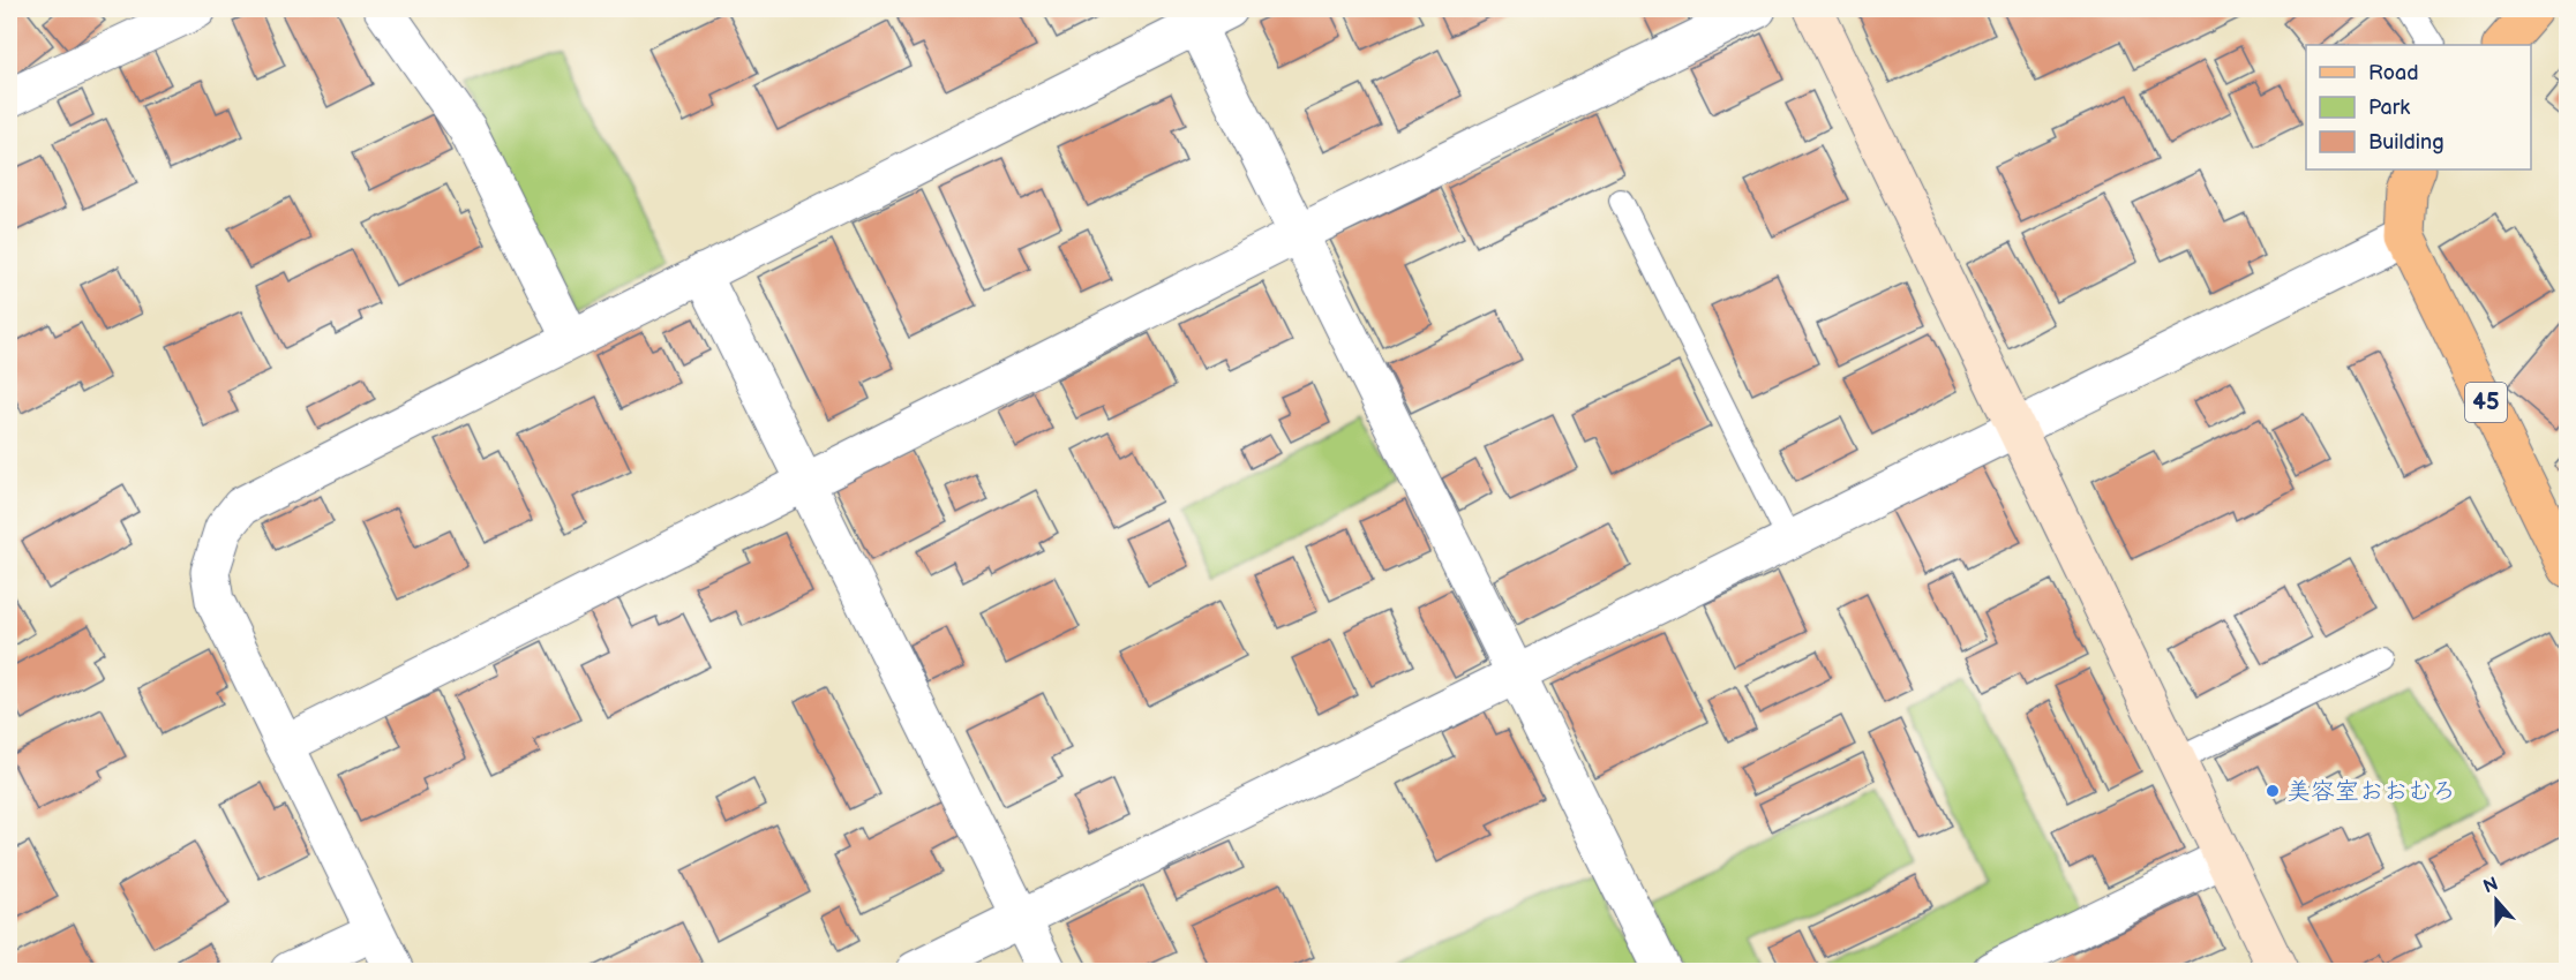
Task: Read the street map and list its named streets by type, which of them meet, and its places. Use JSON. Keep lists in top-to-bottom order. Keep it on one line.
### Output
{"streets":{"main road":["45"]},"places":["美容室おおむろ"],"legend":["Road","Park","Building"],"north":"top"}
